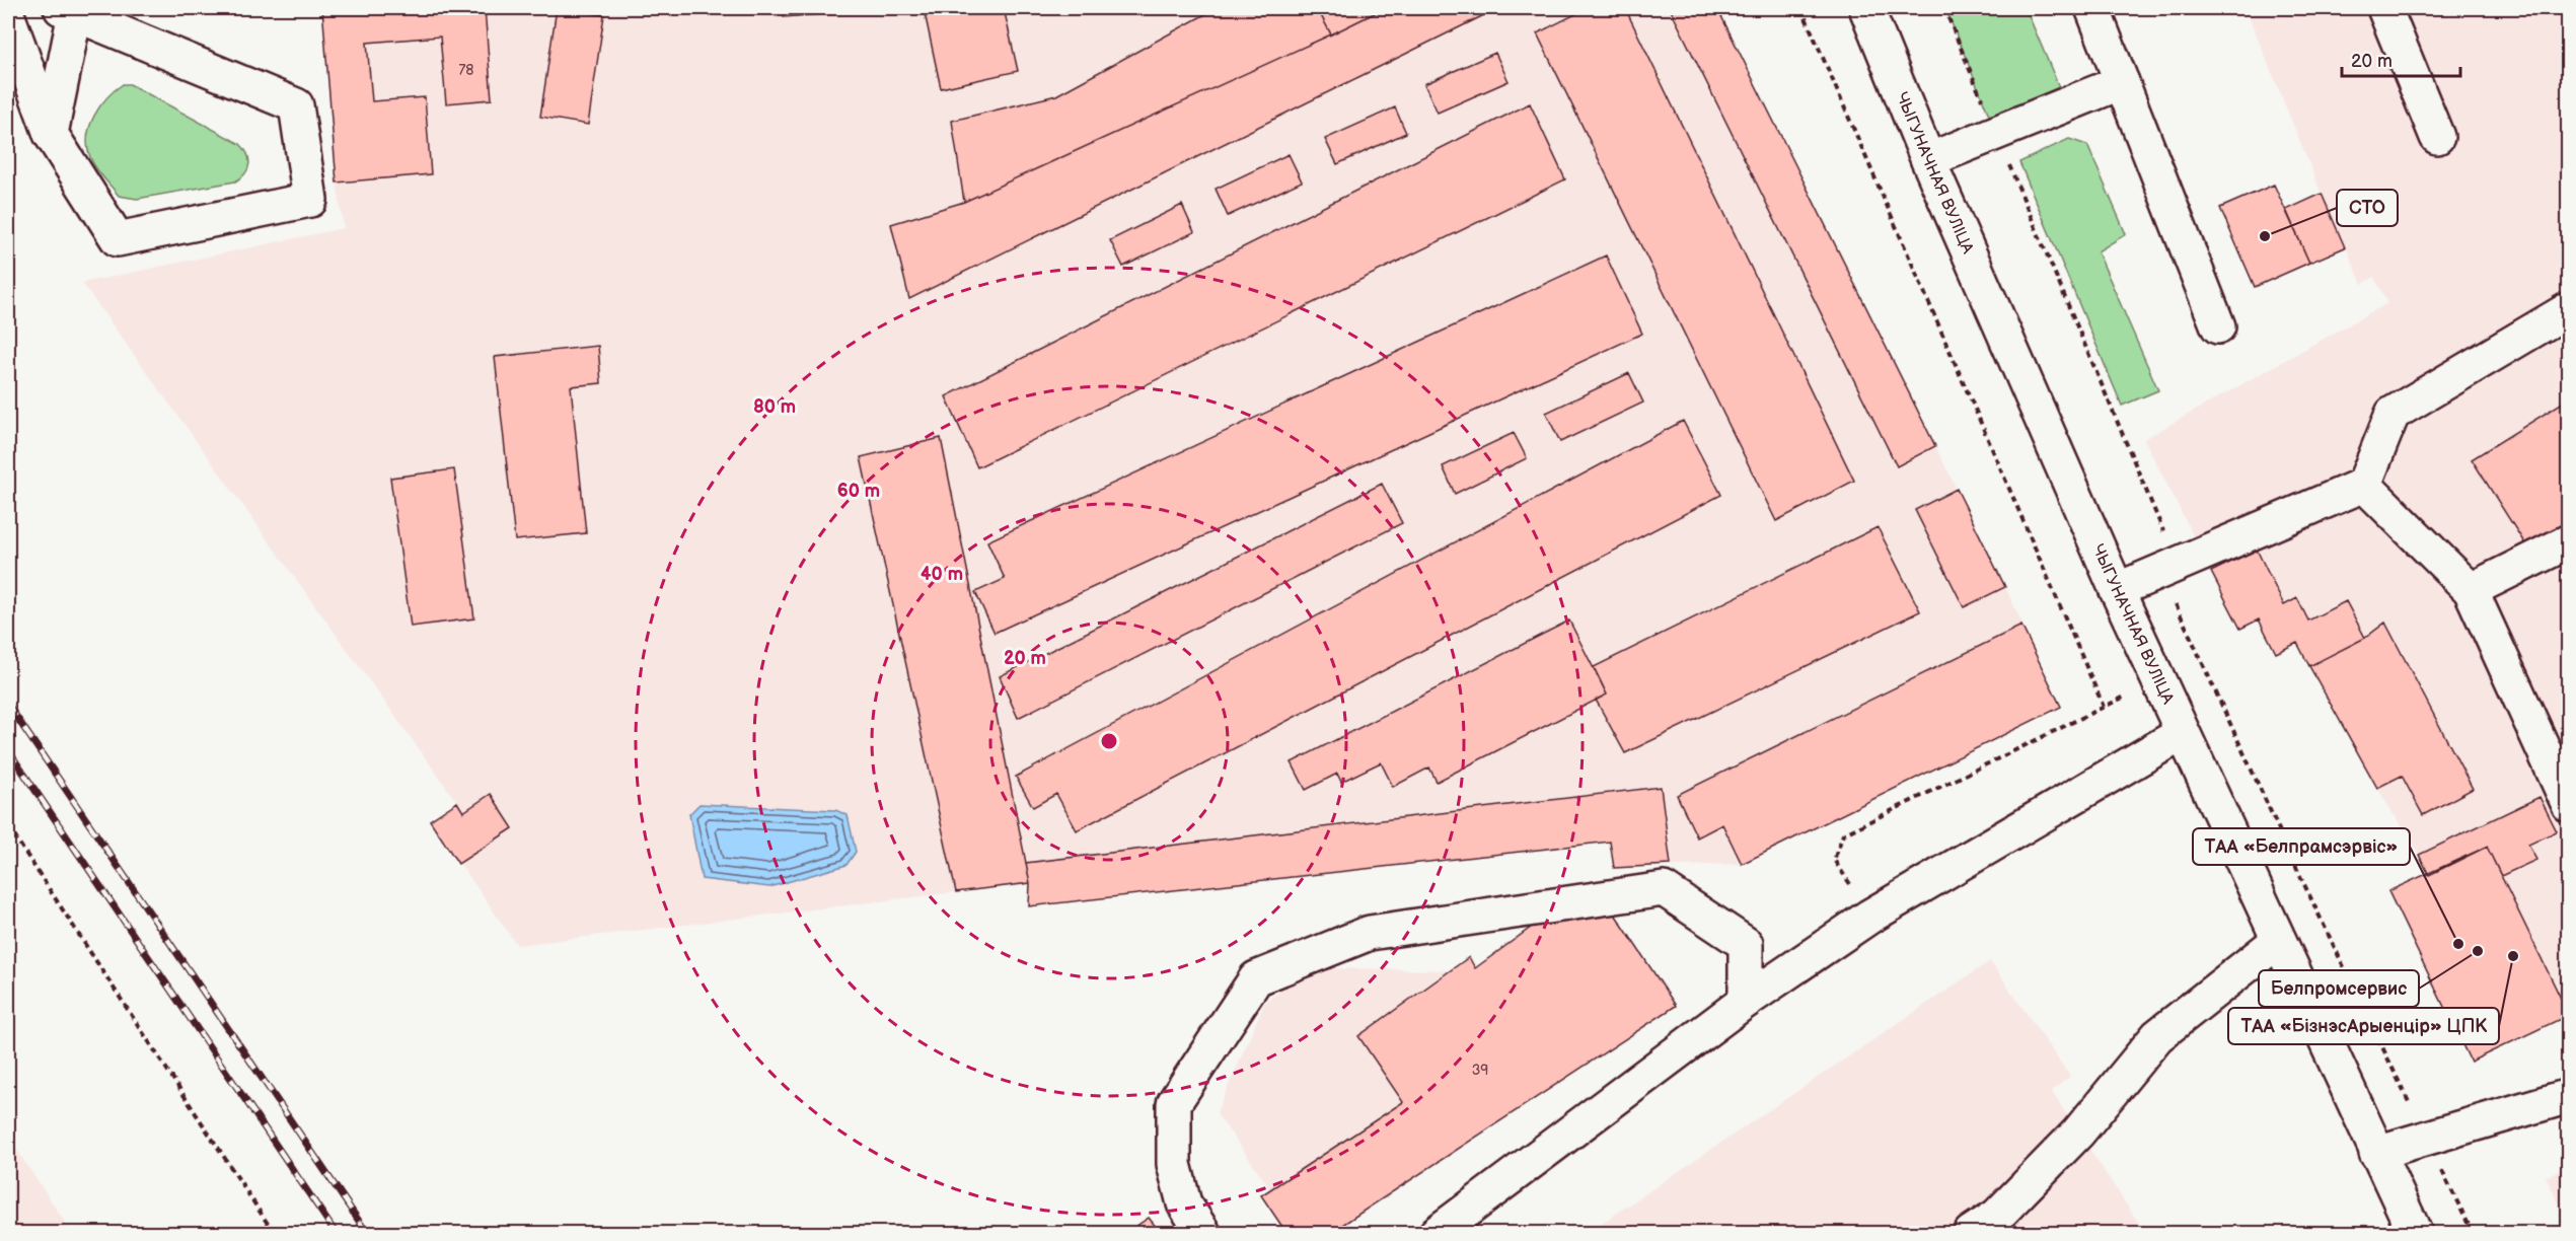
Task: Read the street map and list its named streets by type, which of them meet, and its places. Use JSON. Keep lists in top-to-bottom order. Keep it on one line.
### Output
{"streets":{"street":["ЧЫГУНАЧНАЯ ВУЛІЦА"]},"places":["СТО","ТАА «Белпрамсэрвіс»","Белпромсервис","ТАА «БізнэсАрыенцір» ЦПК"],"house_numbers":["78","39"],"scale_bar":"20 m","rings":["80 m","60 m","40 m","20 m"]}
